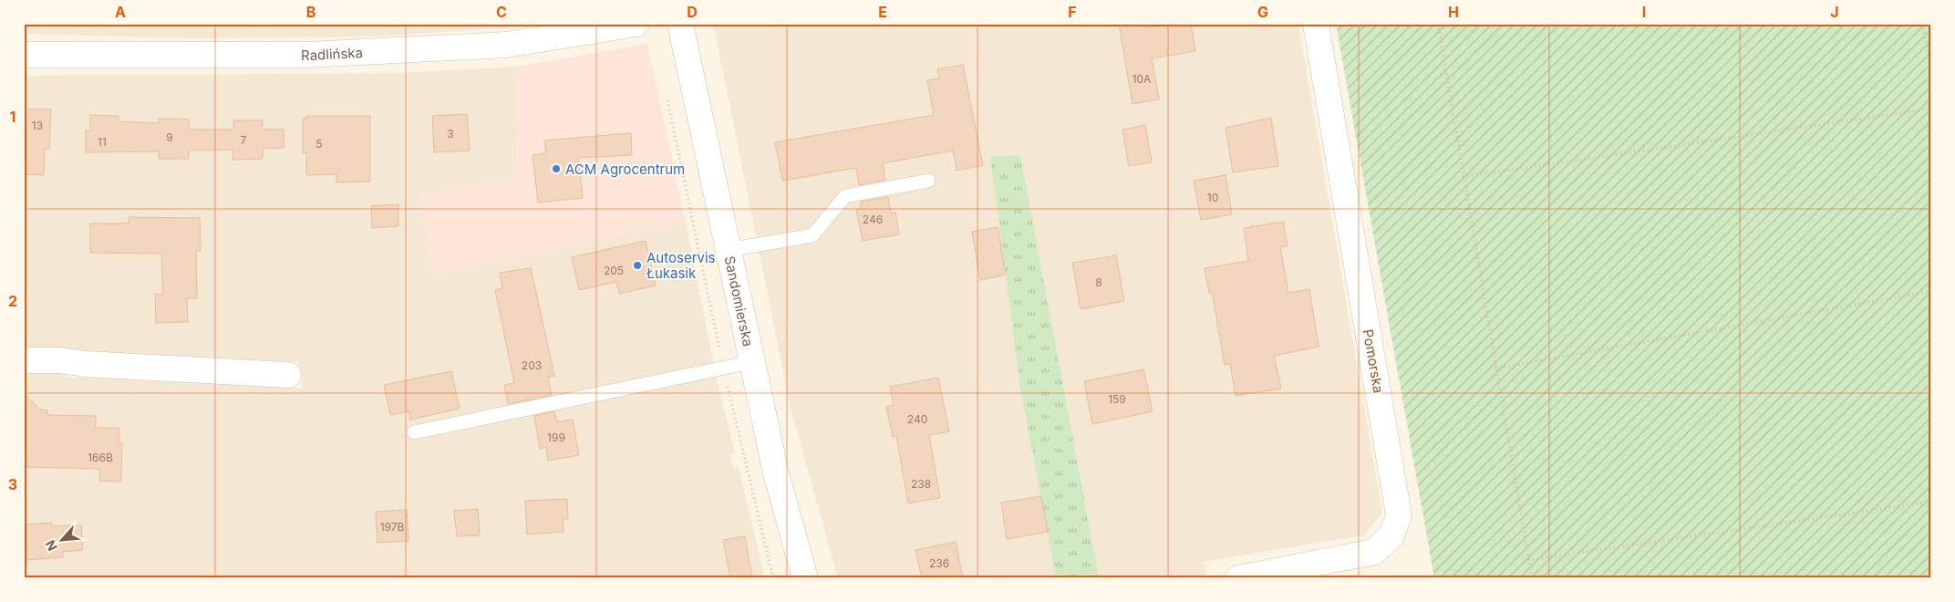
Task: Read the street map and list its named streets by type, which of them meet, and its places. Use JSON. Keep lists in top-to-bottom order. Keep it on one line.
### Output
{"streets":{"street":["Radlińska","Sandomierska","Pomorska"]},"places":["ACM Agrocentrum","Autoservis Łukasik"],"house_numbers":["10A","13","3","9","7","11","5","10","246","205","8","203","159","240","199","166B","238","197B","236"],"north":"bottom left","grid":{"columns":["A","B","C","D","E","F","G","H","I","J"],"rows":["1","2","3"]}}
